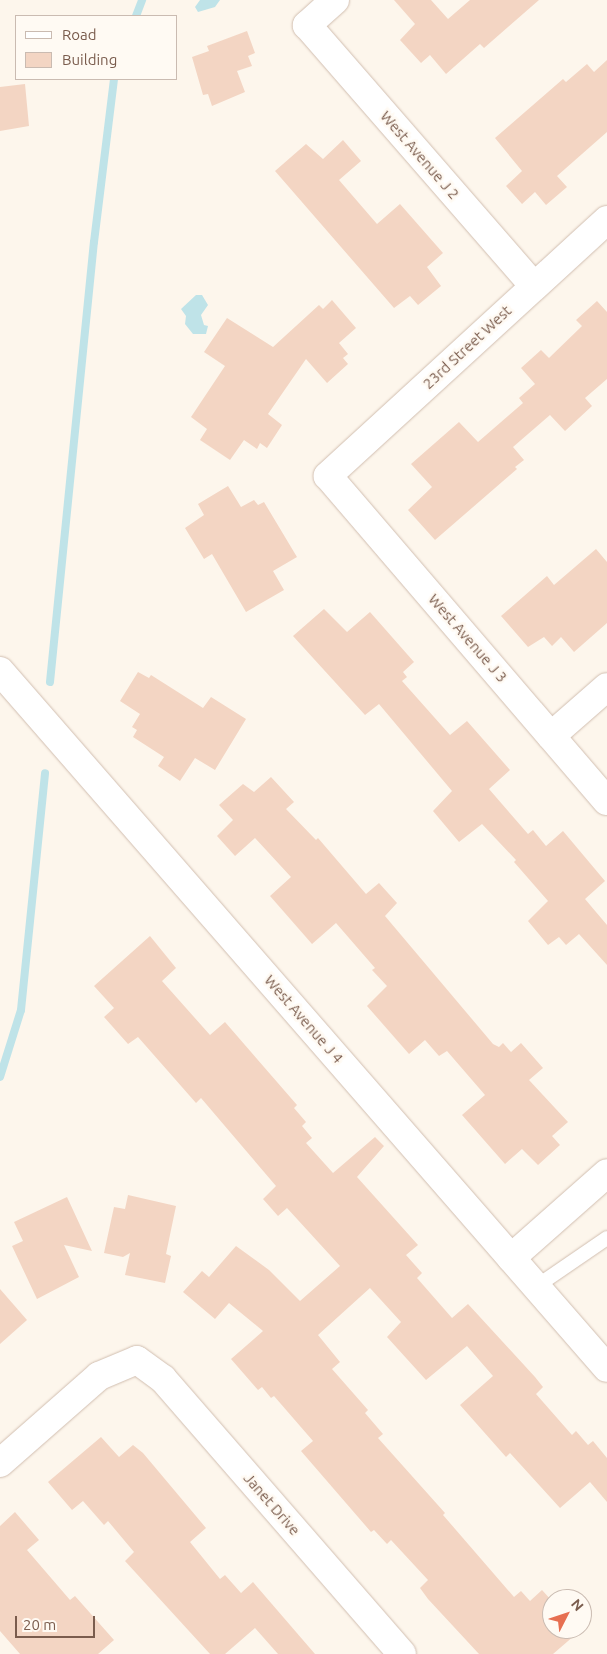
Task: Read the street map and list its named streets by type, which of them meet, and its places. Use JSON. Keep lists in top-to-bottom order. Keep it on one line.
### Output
{"streets":{"street":["West Avenue J 2","23rd Street West","West Avenue J 3","West Avenue J 4","Janet Drive"]},"crossings":[["West Avenue J 2","23rd Street West"],["23rd Street West","West Avenue J 3"]],"legend":["Road","Building"],"scale_bar":"20 m","north":"top right"}
